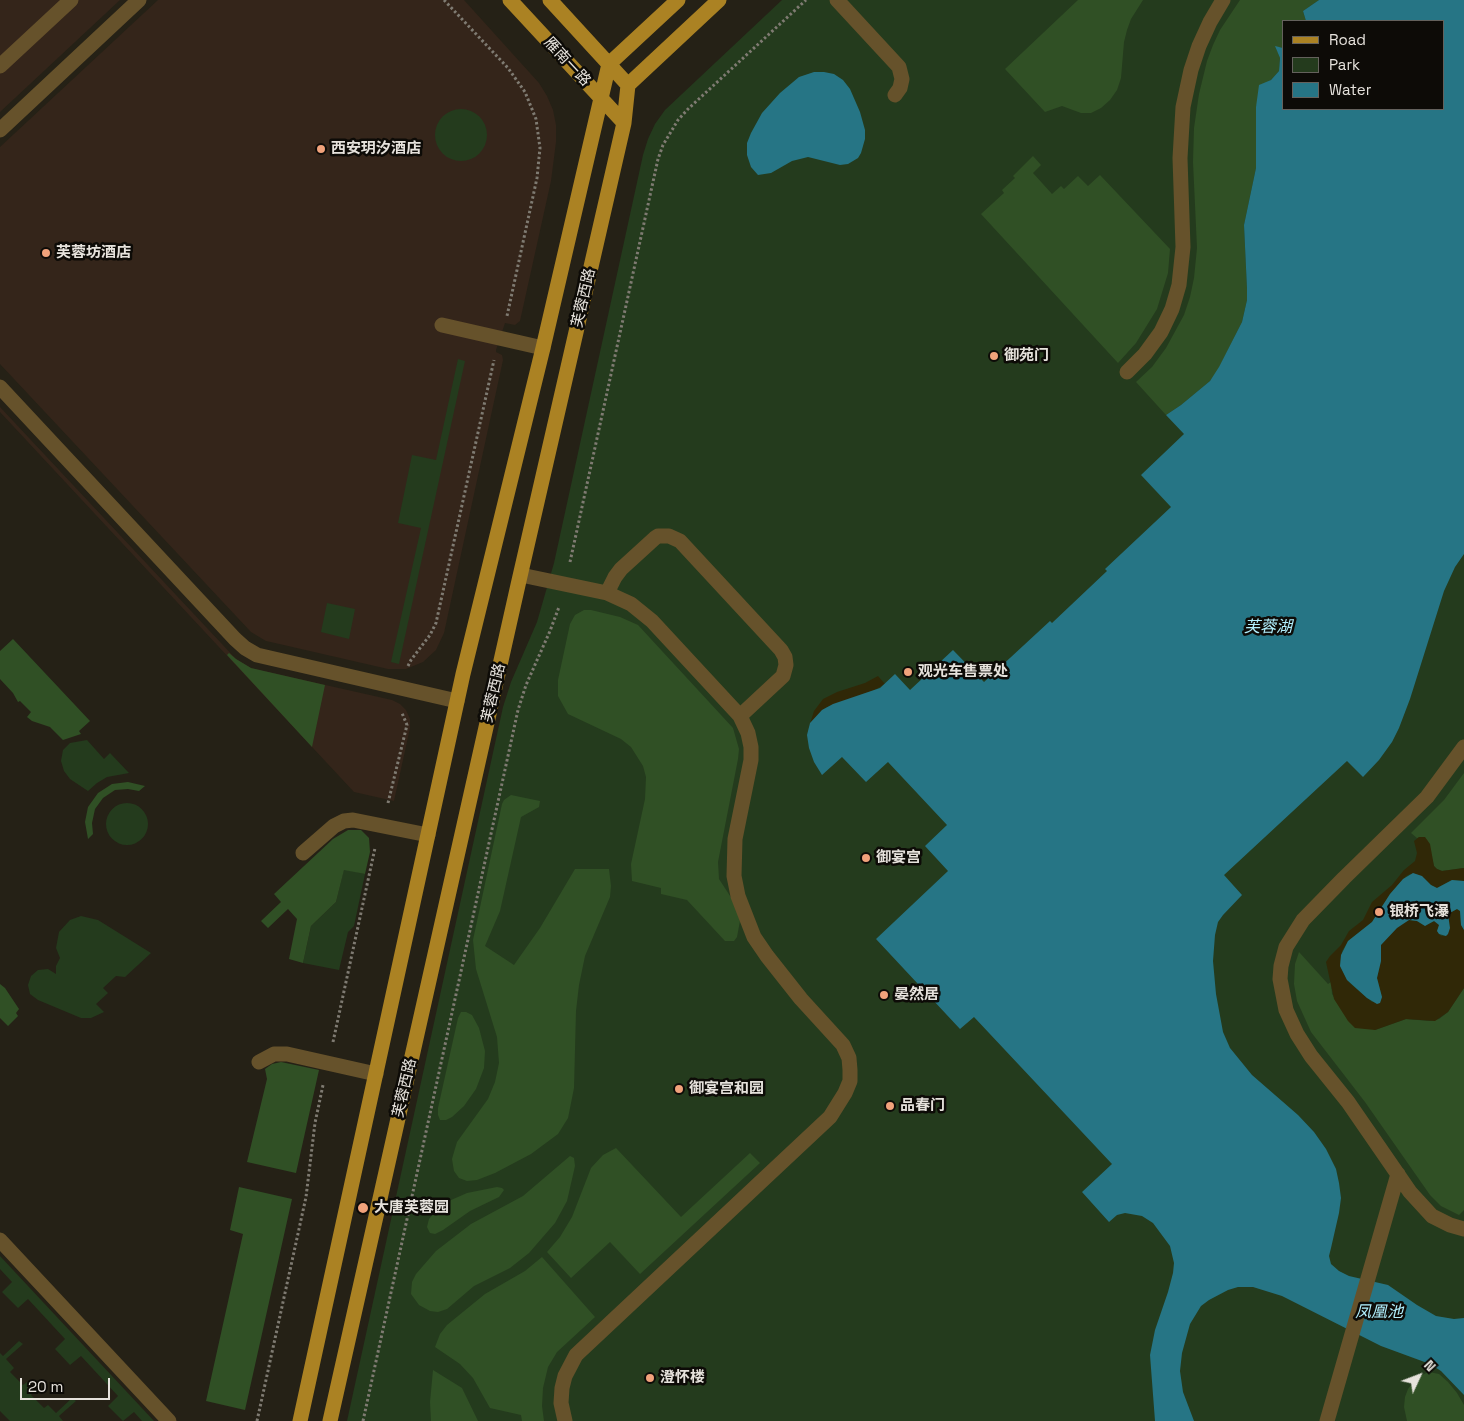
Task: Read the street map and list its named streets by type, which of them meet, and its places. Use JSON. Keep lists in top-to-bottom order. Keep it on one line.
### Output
{"streets":{"main road":["雁南一路","芙蓉西路"]},"crossings":[["雁南一路","芙蓉西路"]],"water":["芙蓉湖","凤凰池"],"places":["西安玥汐酒店","芙蓉坊酒店","御苑门","观光车售票处","御宴宫","银桥飞瀑","晏然居","御宴宫和园","品春门","大唐芙蓉园","澄怀楼"],"legend":["Road","Park","Water"],"scale_bar":"20 m","north":"top right"}
